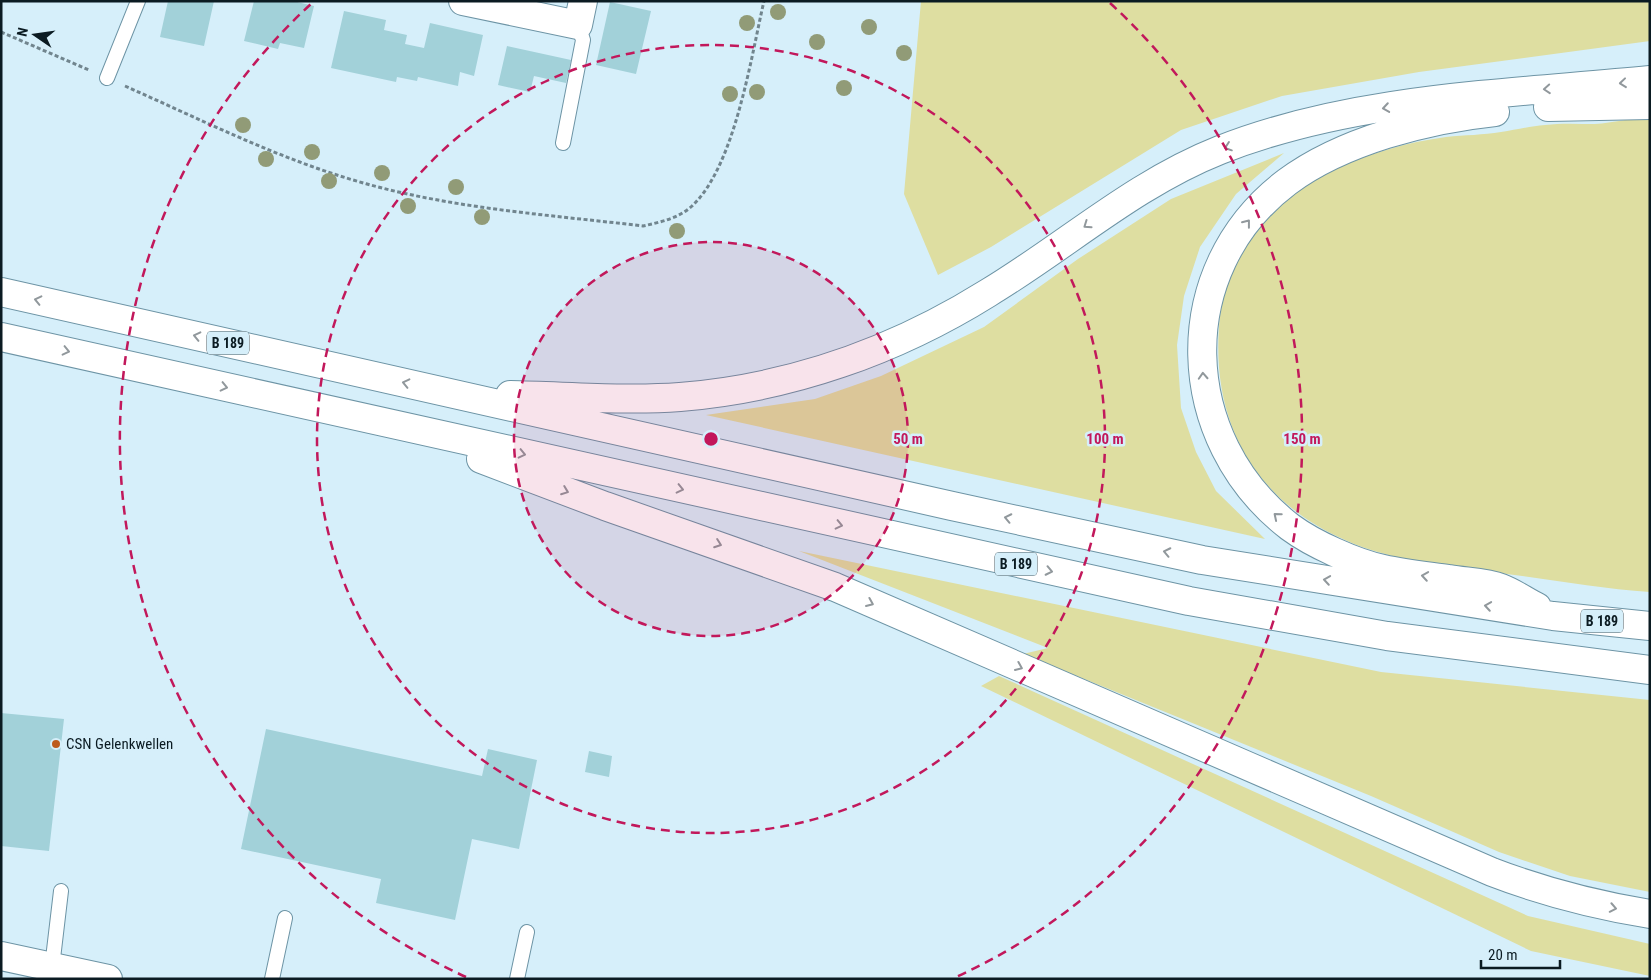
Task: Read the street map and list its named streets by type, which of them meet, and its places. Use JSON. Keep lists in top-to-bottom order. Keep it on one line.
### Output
{"streets":{"main road":["B 189"]},"places":["CSN Gelenkwellen"],"scale_bar":"20 m","north":"left","rings":["50 m","100 m","150 m"]}
